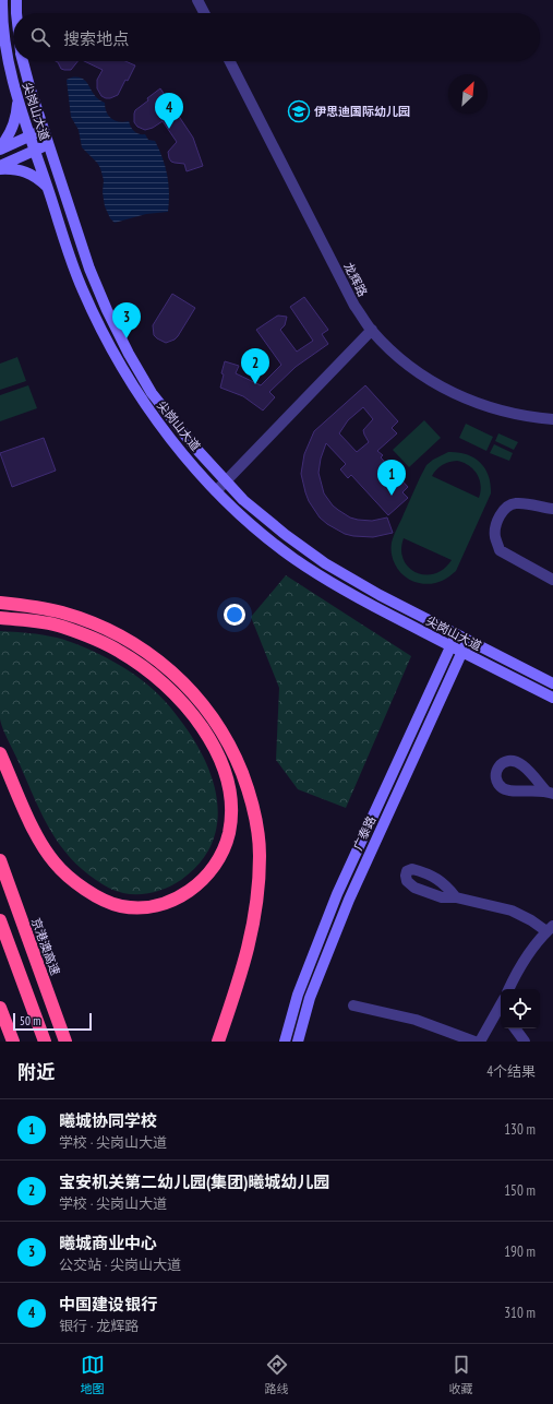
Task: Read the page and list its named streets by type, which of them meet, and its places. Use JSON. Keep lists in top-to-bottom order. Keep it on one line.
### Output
{"streets":{"highway":["京港澳高速"],"main road":["尖岗山大道","广泰路"],"street":["龙辉路"]},"crossings":[["尖岗山大道","广泰路"]],"places":{"school or university":["伊思迪国际幼儿园"]},"scale_bar":"50 m","north":"top right","page":{"search":"搜索地点","pins":["4","3","2","1"],"scale":"50 m","heading":["附近","4个结果"],"list":[{"mark":"1","name":"曦城协同学校","note":"学校 · 尖岗山大道","value":"130 m"},{"mark":"2","name":"宝安机关第二幼儿园(集团)曦城幼儿园","note":"学校 · 尖岗山大道","value":"150 m"},{"mark":"3","name":"曦城商业中心","note":"公交站 · 尖岗山大道","value":"190 m"},{"mark":"4","name":"中国建设银行","note":"银行 · 龙辉路","value":"310 m"}],"nav":["地图","路线","收藏"]}}
